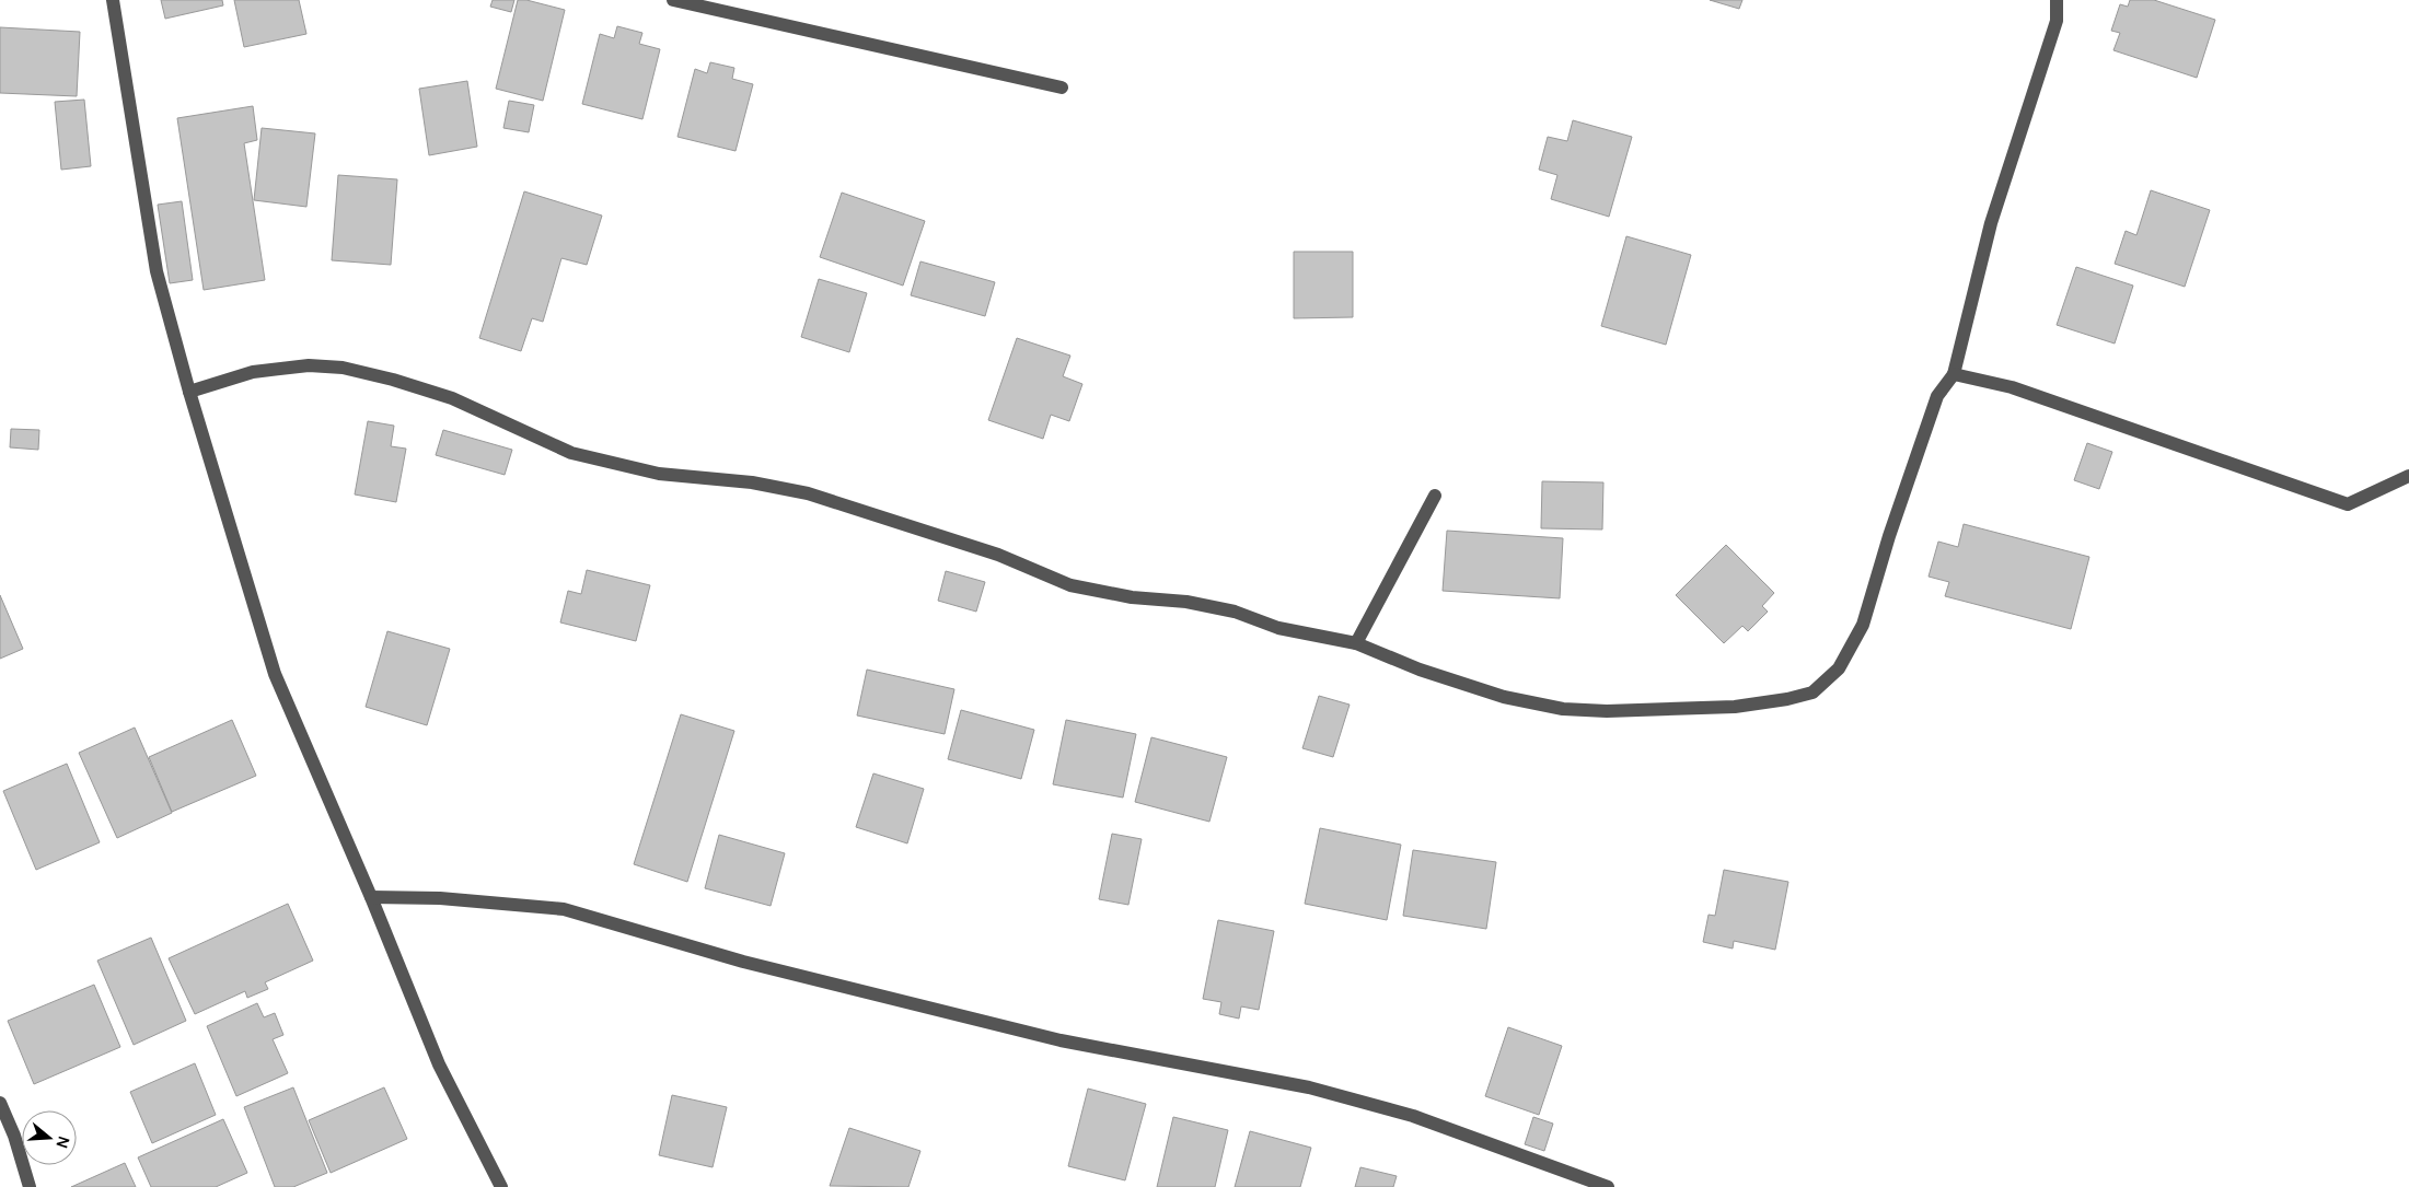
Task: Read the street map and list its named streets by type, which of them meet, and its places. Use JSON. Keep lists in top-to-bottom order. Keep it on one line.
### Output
{"north":"right"}
